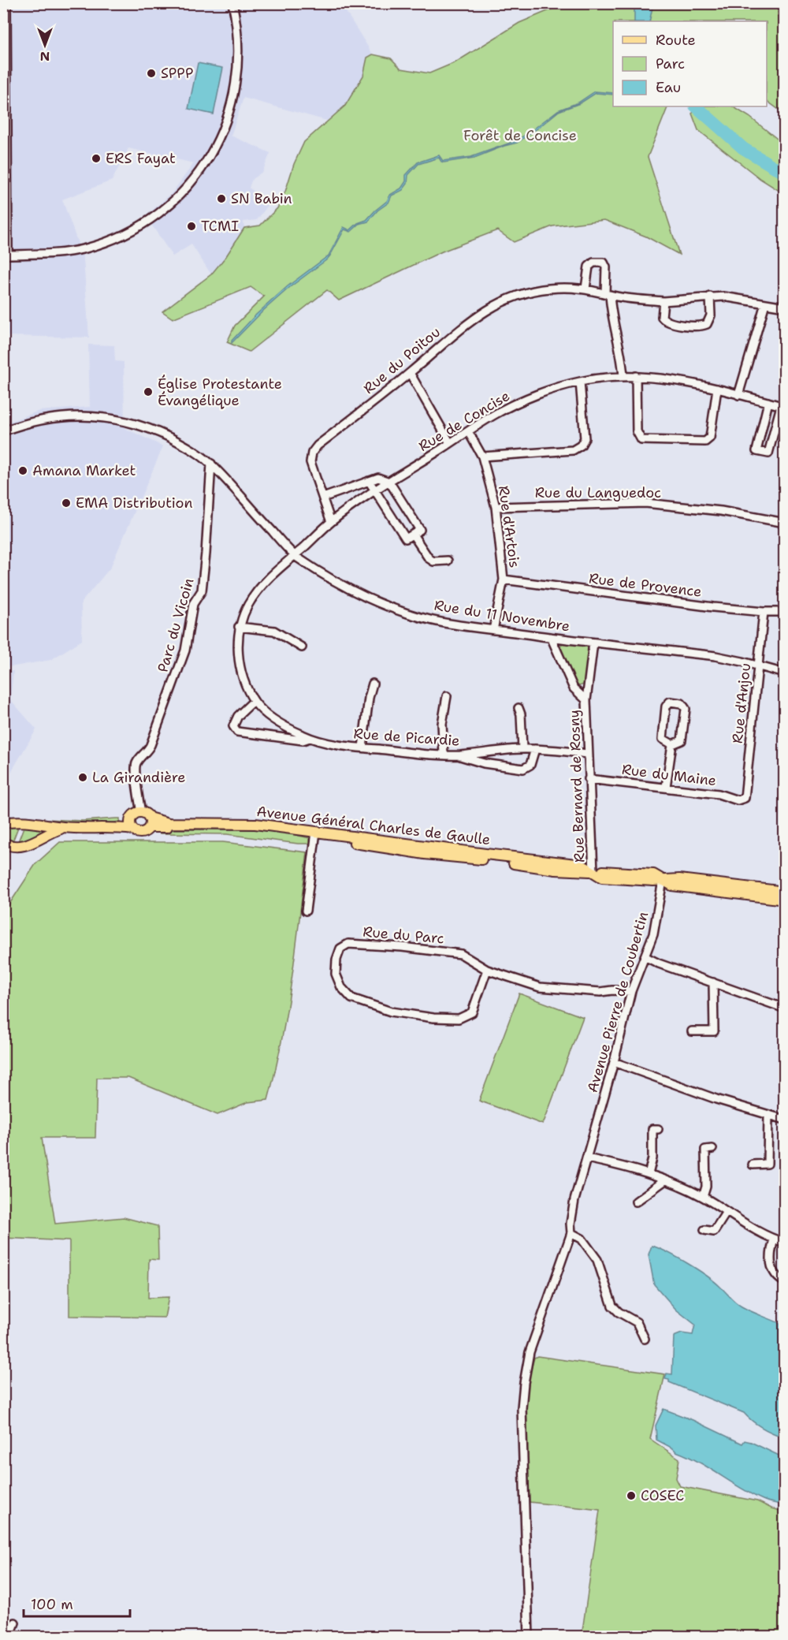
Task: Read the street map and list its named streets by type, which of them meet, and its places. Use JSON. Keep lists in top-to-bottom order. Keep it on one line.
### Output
{"streets":{"main road":["Avenue Général Charles de Gaulle"],"street":["Rue du Poitou","Rue de Concise","Rue du Languedoc","Rue d'Artois","Rue de Provence","Rue du 11 Novembre","Parc du Vicoin","Rue d'Anjou","Rue de Picardie","Rue du Maine","Rue Bernard de Rosny","Rue du Parc","Avenue Pierre de Coubertin"]},"crossings":[["Rue du Poitou","Rue de Concise"],["Rue de Concise","Rue d'Artois"],["Rue de Concise","Rue du 11 Novembre"],["Rue de Concise","Rue de Picardie"],["Rue du Languedoc","Rue d'Artois"],["Rue d'Artois","Rue de Provence"],["Rue d'Artois","Rue du 11 Novembre"],["Rue de Provence","Rue d'Anjou"],["Rue du 11 Novembre","Parc du Vicoin"],["Rue du 11 Novembre","Rue d'Anjou"],["Rue du 11 Novembre","Rue de Picardie"],["Rue du 11 Novembre","Rue Bernard de Rosny"],["Parc du Vicoin","Avenue Général Charles de Gaulle"],["Rue d'Anjou","Rue du Maine"],["Rue de Picardie","Rue Bernard de Rosny"],["Rue du Maine","Rue Bernard de Rosny"],["Rue Bernard de Rosny","Avenue Général Charles de Gaulle"],["Avenue Général Charles de Gaulle","Avenue Pierre de Coubertin"],["Rue du Parc","Avenue Pierre de Coubertin"]],"parks":["Forêt de Concise"],"places":["SPPP","ERS Fayat","SN Babin","TCMI","Église Protestante Évangélique","Amana Market","EMA Distribution","La Girandière","COSEC"],"legend":["Route","Parc","Eau"],"scale_bar":"100 m","north":"bottom"}
